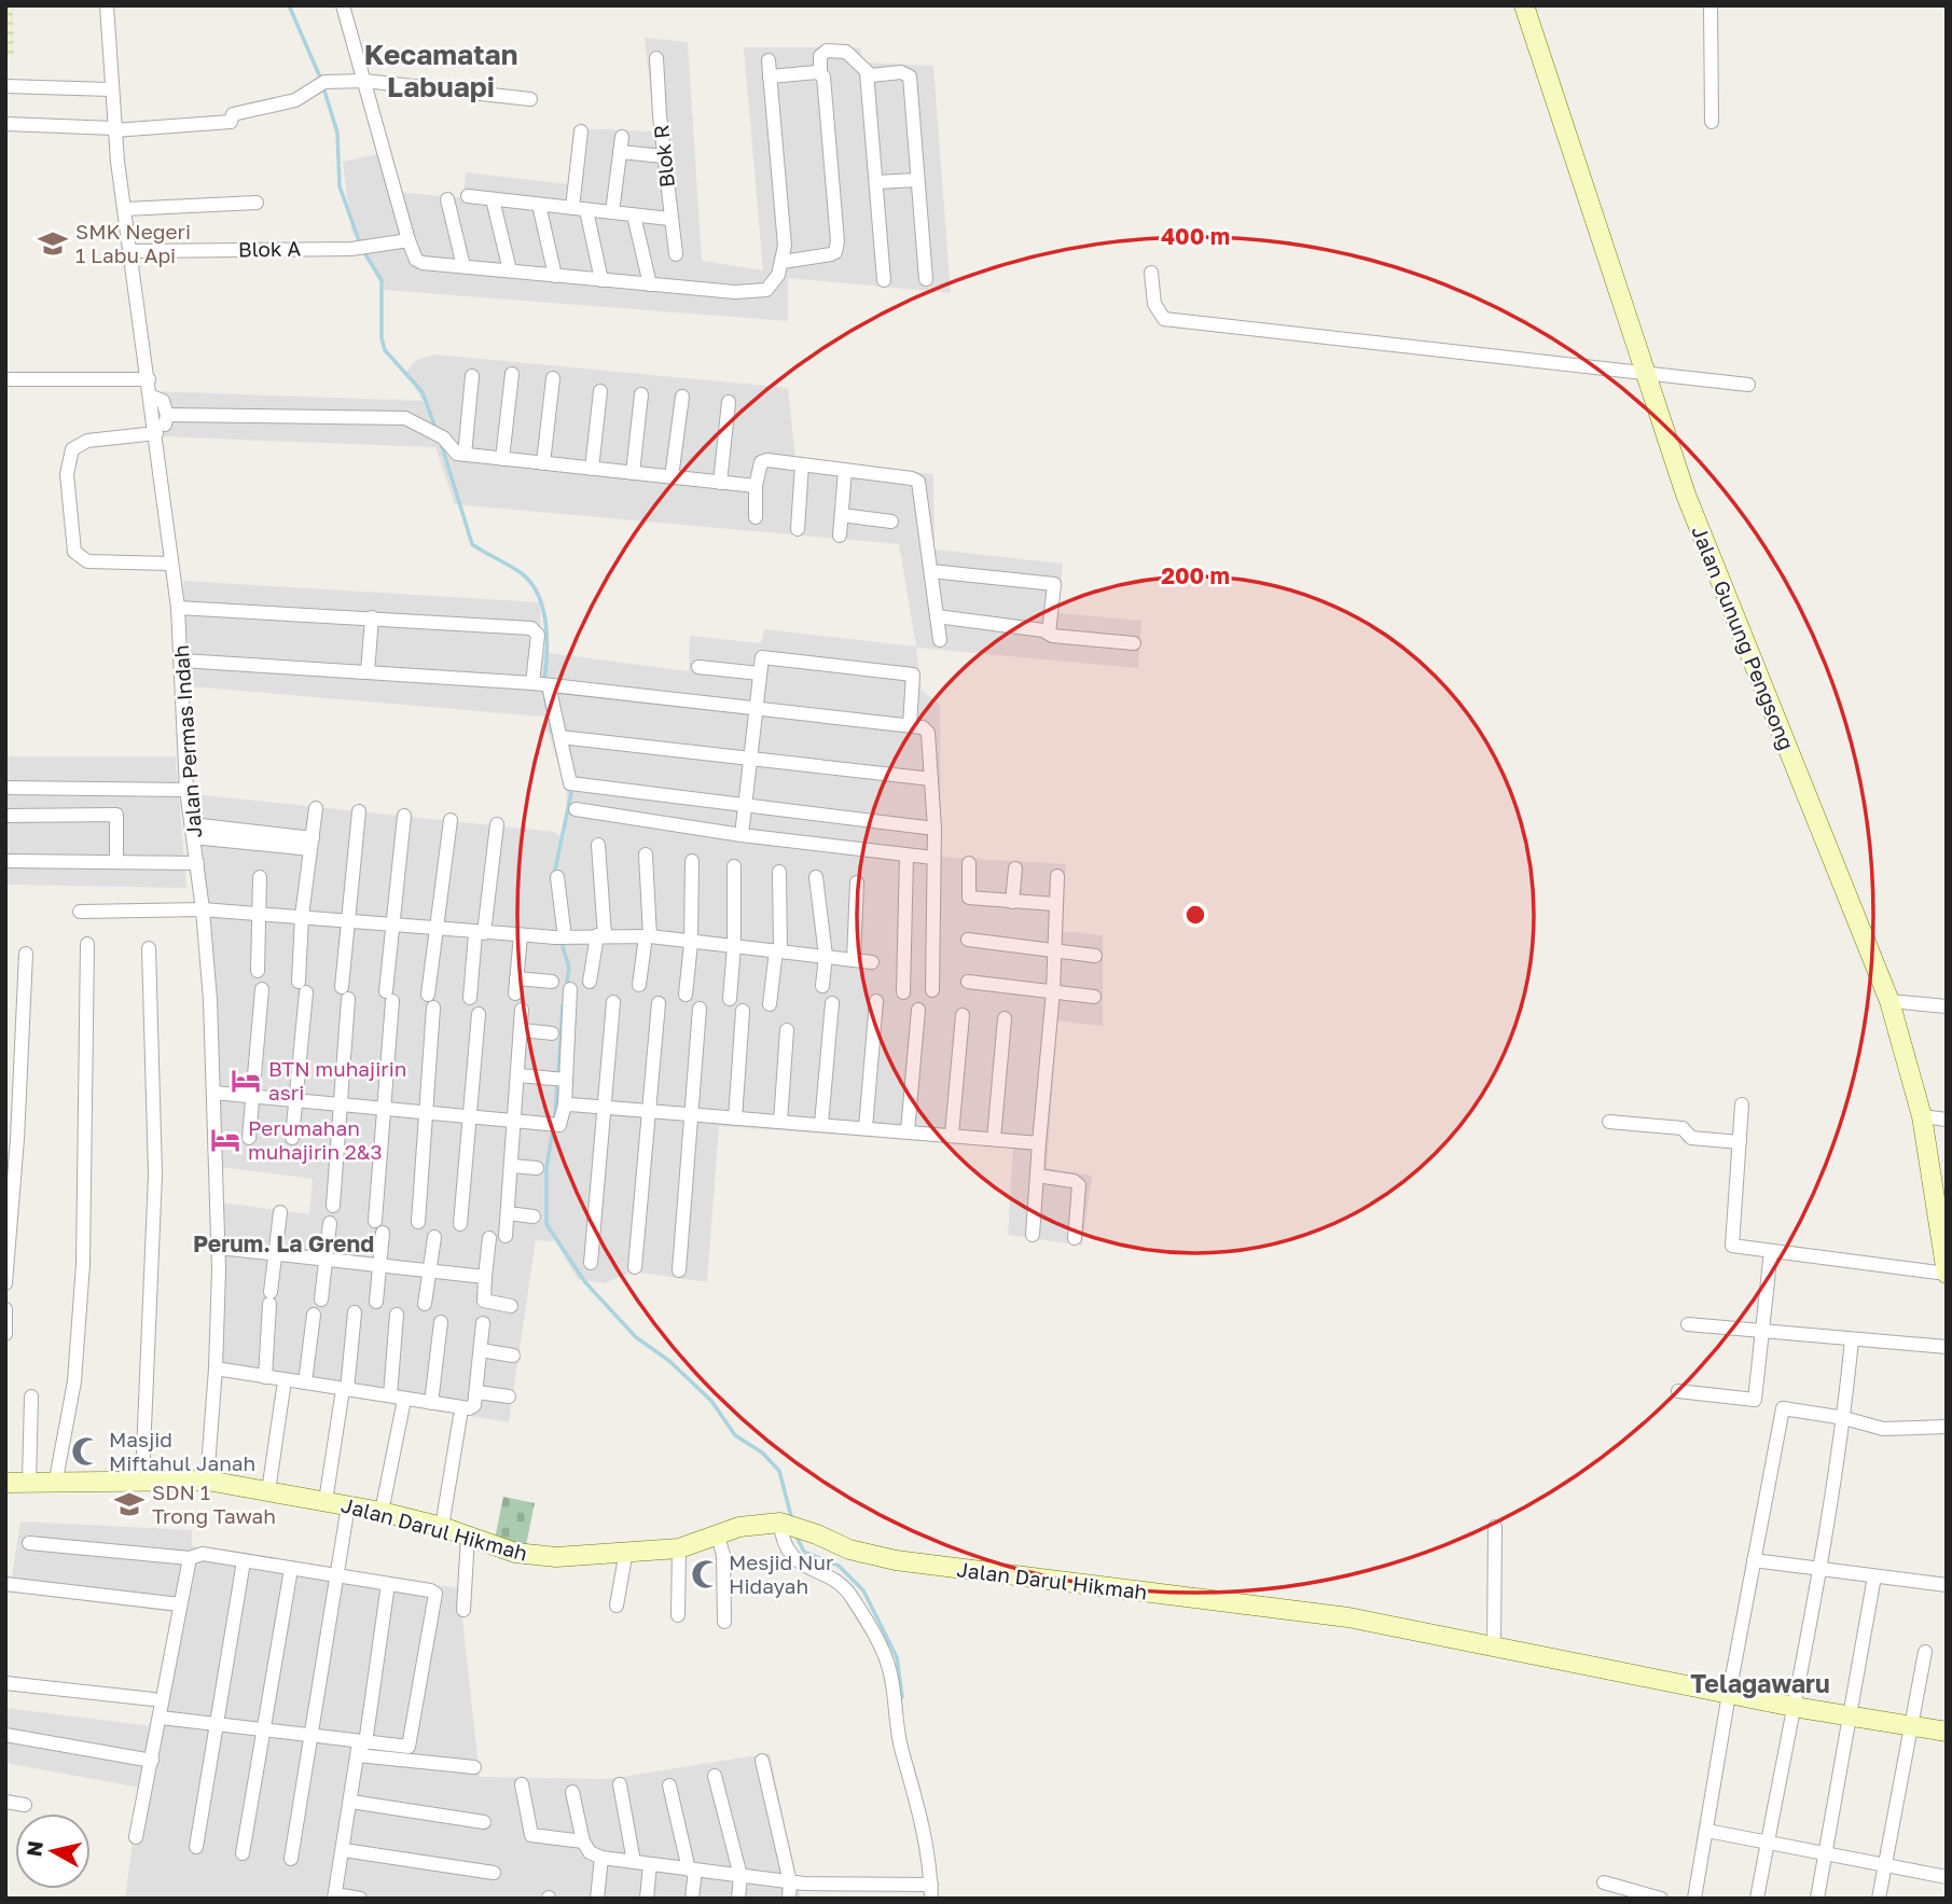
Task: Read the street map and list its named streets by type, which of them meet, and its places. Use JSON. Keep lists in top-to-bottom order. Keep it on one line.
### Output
{"streets":{"street":["Blok R","Blok A","Jalan Gunung Pengsong","Jalan Permas Indah","Jalan Darul Hikmah"]},"crossings":[["Blok A","Jalan Permas Indah"],["Jalan Permas Indah","Jalan Darul Hikmah"]],"districts":["Kecamatan Labuapi","Perum. La Grend","Telagawaru"],"places":{"school or university":["SMK Negeri 1 Labu Api","SDN 1 Trong Tawah"],"hotel":["BTN muhajirin asri","Perumahan muhajirin 2&3"],"mosque":["Masjid Miftahul Janah","Mesjid Nur Hidayah"]},"north":"left","rings":["400 m","200 m"]}
